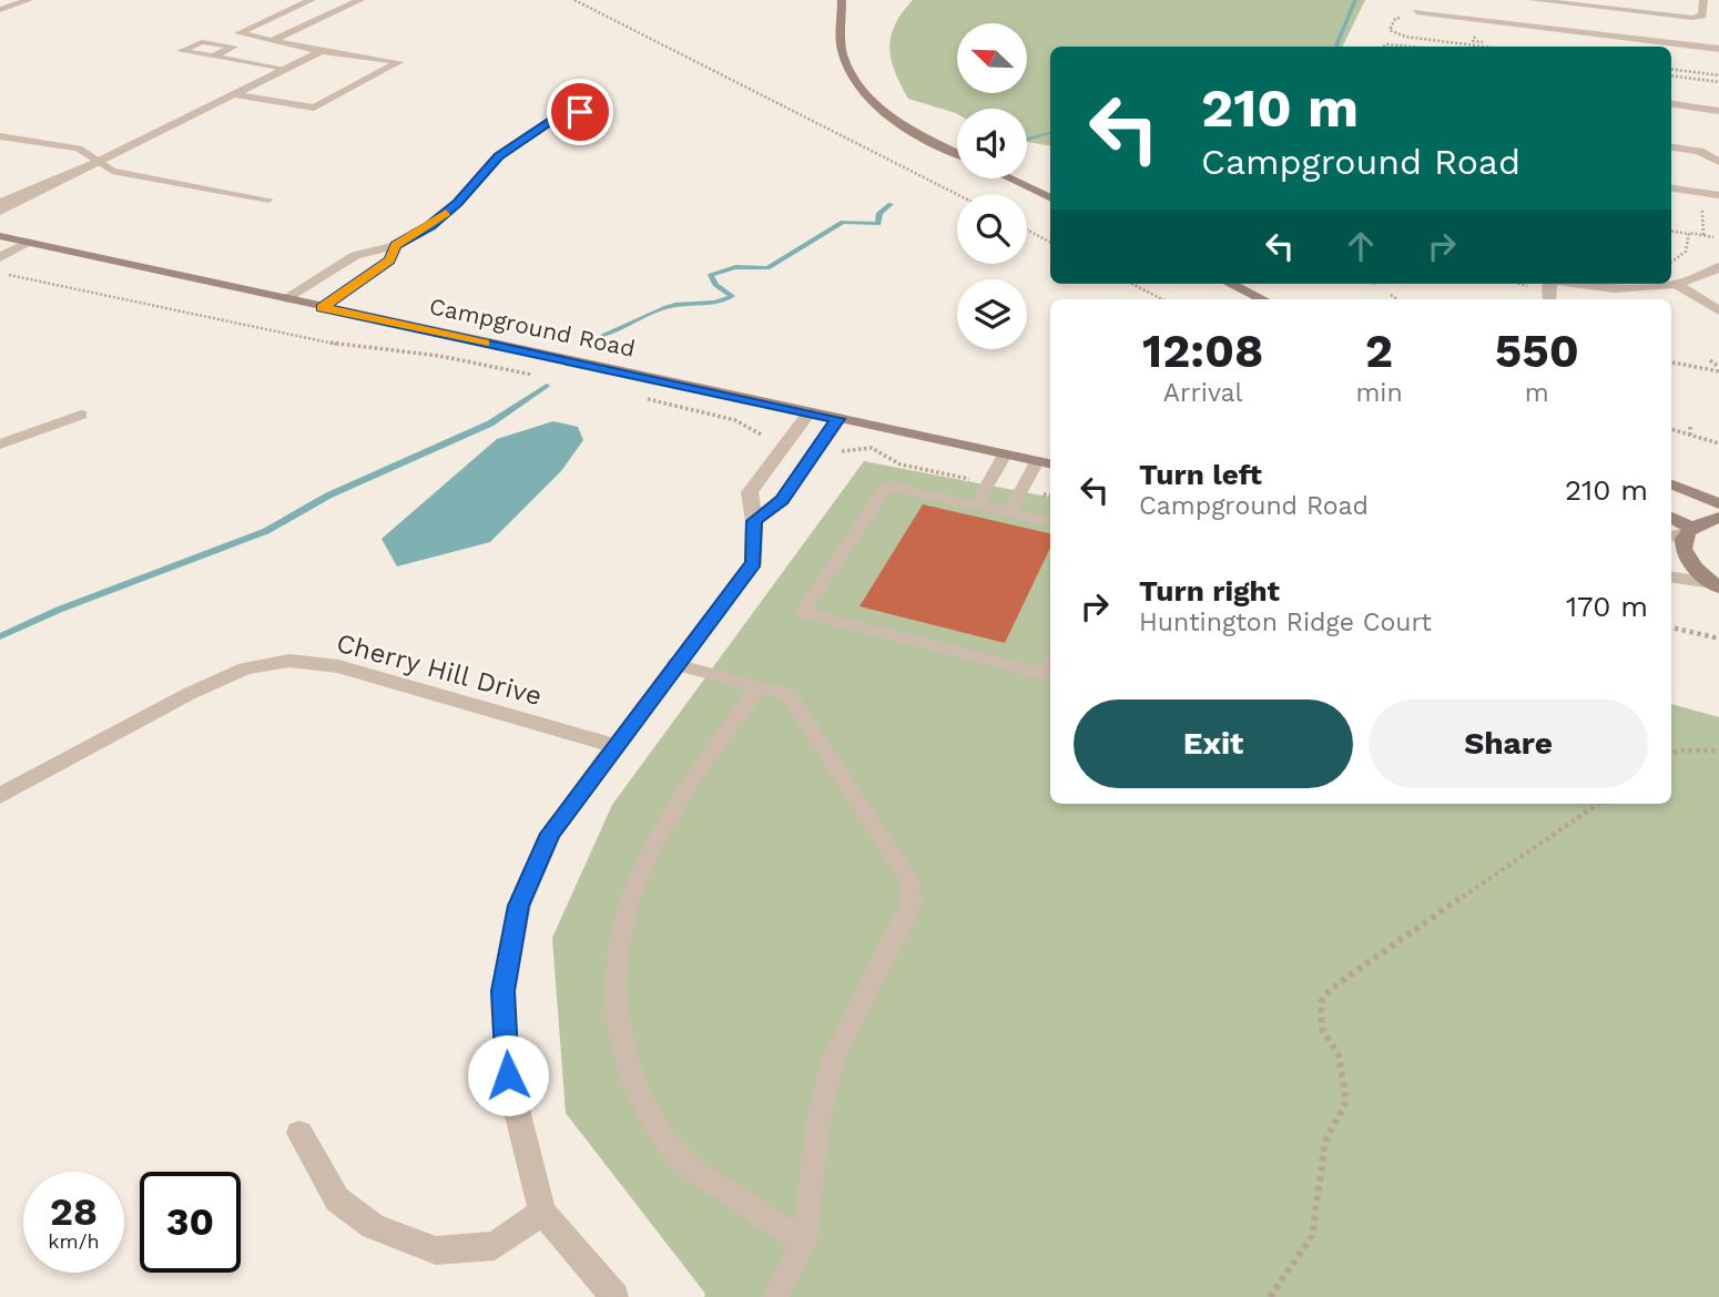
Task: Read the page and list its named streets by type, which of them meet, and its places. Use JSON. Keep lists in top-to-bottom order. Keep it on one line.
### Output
{"streets":{"street":["Campground Road","Cherry Hill Drive"]},"north":"top left","page":{"turn":["210 m","Campground Road"],"eta":["12:08","Arrival","2","min","550","m"],"list":[{"name":"Turn left","note":"Campground Road","value":"210 m"},{"name":"Turn right","note":"Huntington Ridge Court","value":"170 m"}],"buttons":["Exit","Share"],"speed":"28 km/h","limit":"30"}}
